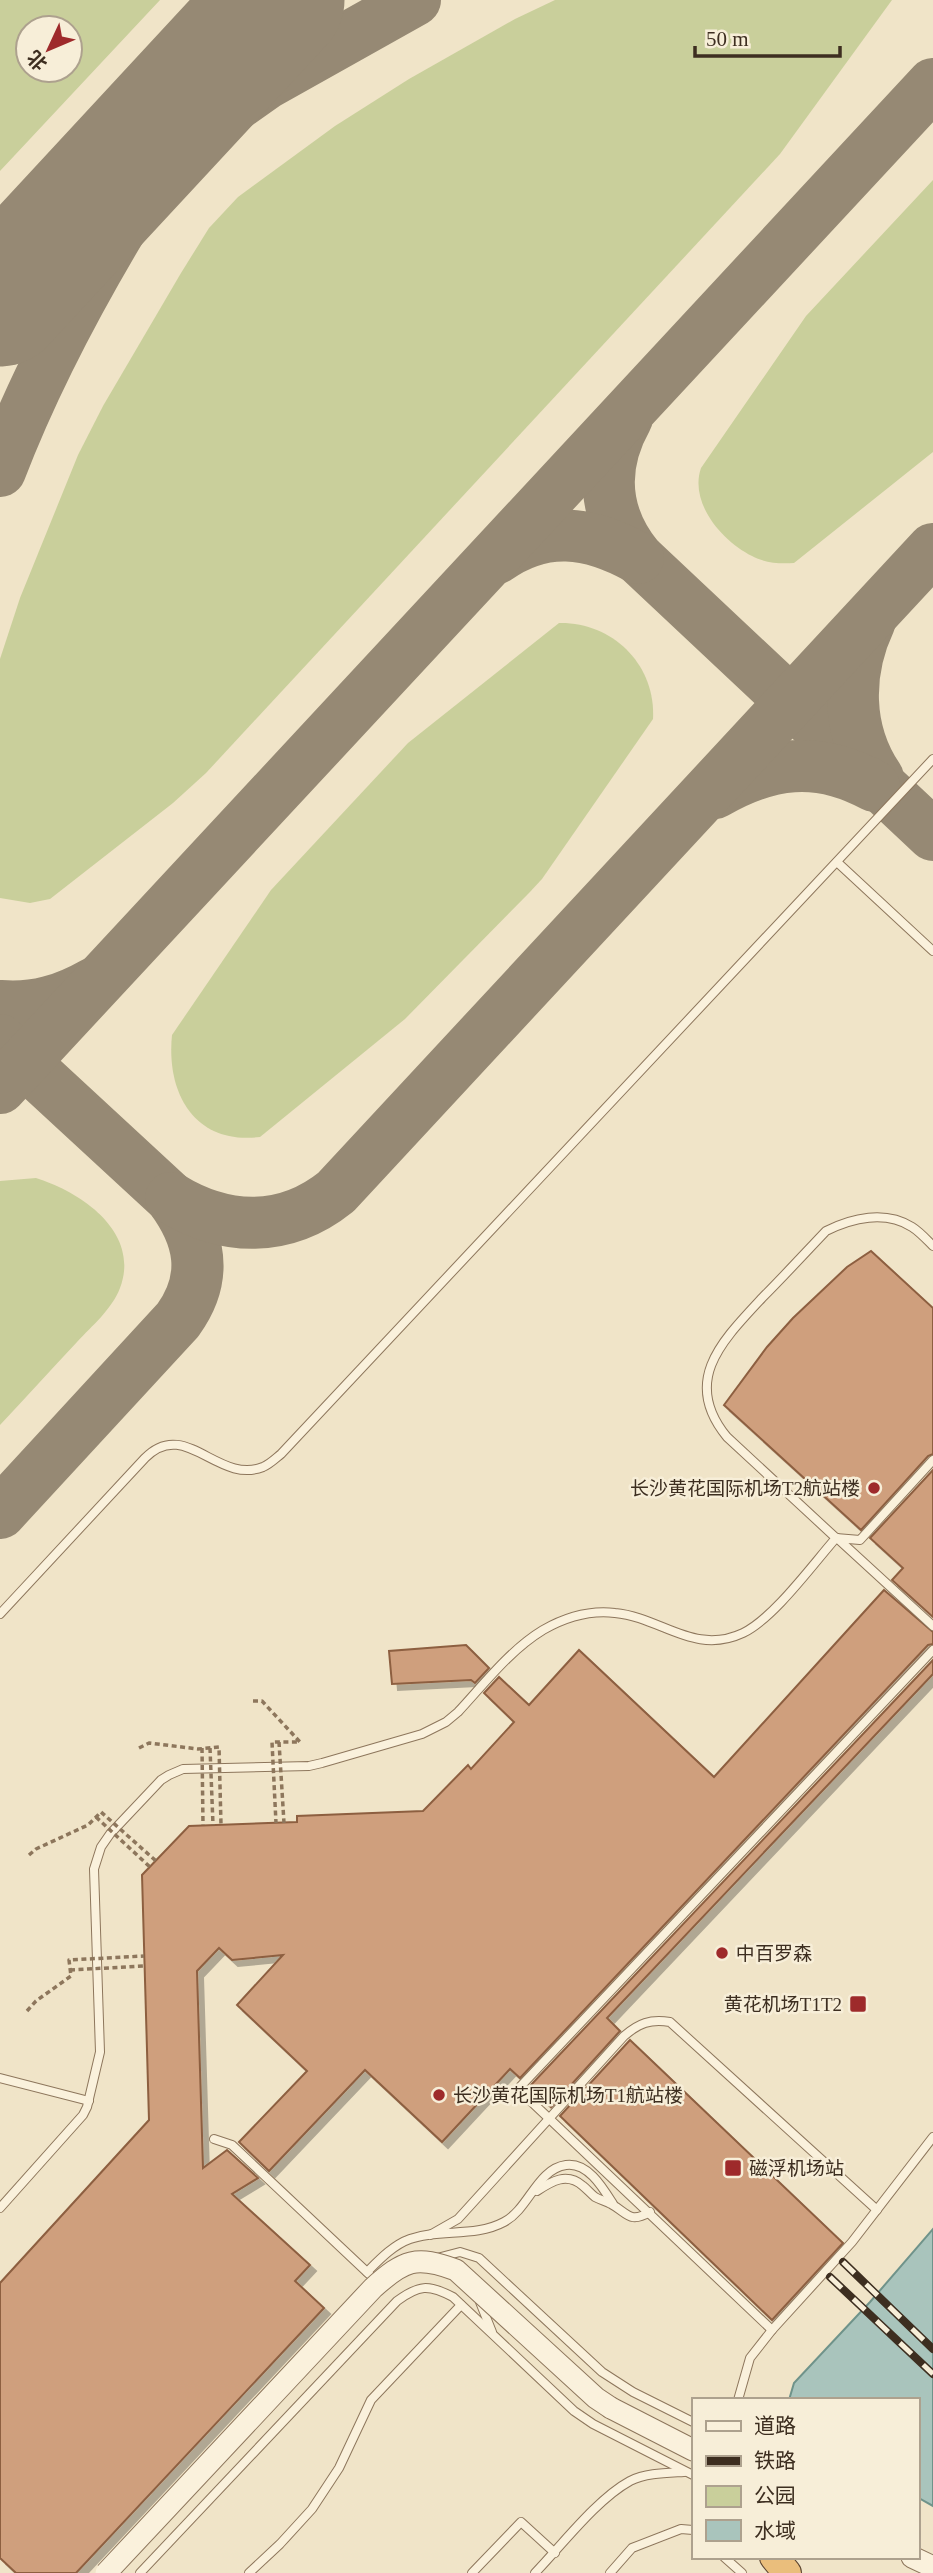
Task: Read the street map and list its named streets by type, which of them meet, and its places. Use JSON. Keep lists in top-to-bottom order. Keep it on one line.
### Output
{"places":{"other":["长沙黄花国际机场T2航站楼","中百罗森","长沙黄花国际机场T1航站楼"],"transit":["黄花机场T1T2","磁浮机场站"]},"legend":["道路","铁路","公园","水域"],"scale_bar":"50 m","north":"bottom left"}
